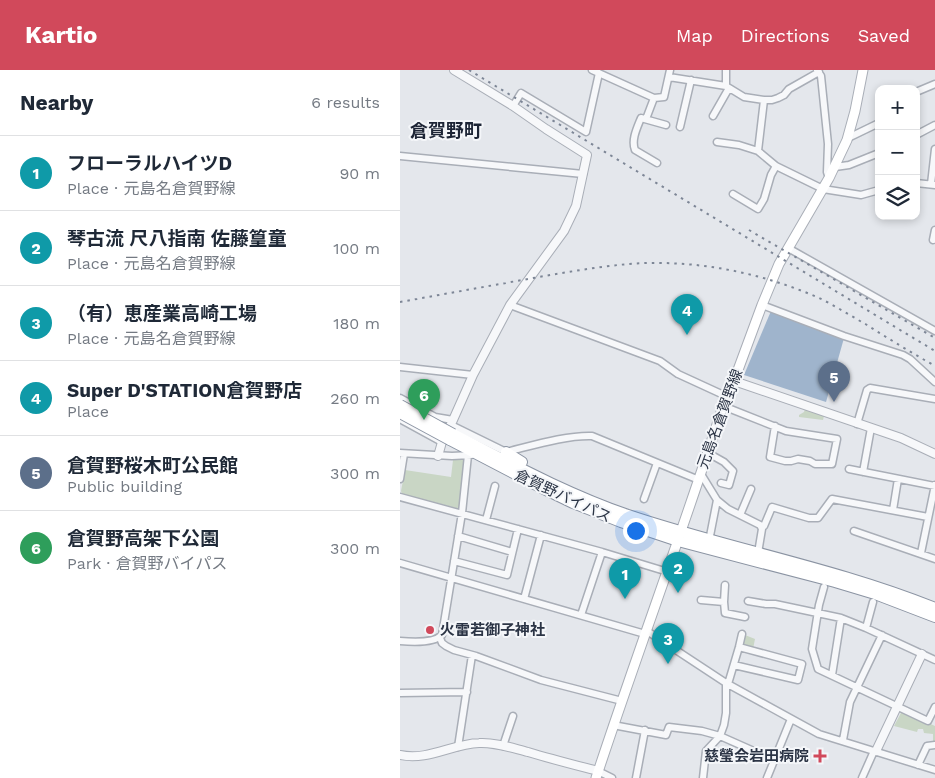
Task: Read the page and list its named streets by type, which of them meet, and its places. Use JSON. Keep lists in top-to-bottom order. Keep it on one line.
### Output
{"streets":{"highway":["倉賀野バイパス"],"main road":["元島名倉賀野線"]},"crossings":[["元島名倉賀野線","倉賀野バイパス"]],"districts":["倉賀野町"],"places":{"other":["火雷若御子神社"],"health":["慈瑩会岩田病院"]},"page":{"header":"Kartio","nav":["Map","Directions","Saved"],"heading":["Nearby","6 results"],"map_buttons":["+","−"],"list":[{"mark":"1","name":"フローラルハイツD","note":"Place · 元島名倉賀野線","value":"90 m"},{"mark":"2","name":"琴古流 尺八指南 佐藤篁童","note":"Place · 元島名倉賀野線","value":"100 m"},{"mark":"3","name":"（有）恵産業高崎工場","note":"Place · 元島名倉賀野線","value":"180 m"},{"mark":"4","name":"Super D'STATION倉賀野店","note":"Place","value":"260 m"},{"mark":"5","name":"倉賀野桜木町公民館","note":"Public building","value":"300 m"},{"mark":"6","name":"倉賀野高架下公園","note":"Park · 倉賀野バイパス","value":"300 m"}],"pins":["4","5","6","2","1","3"]}}
